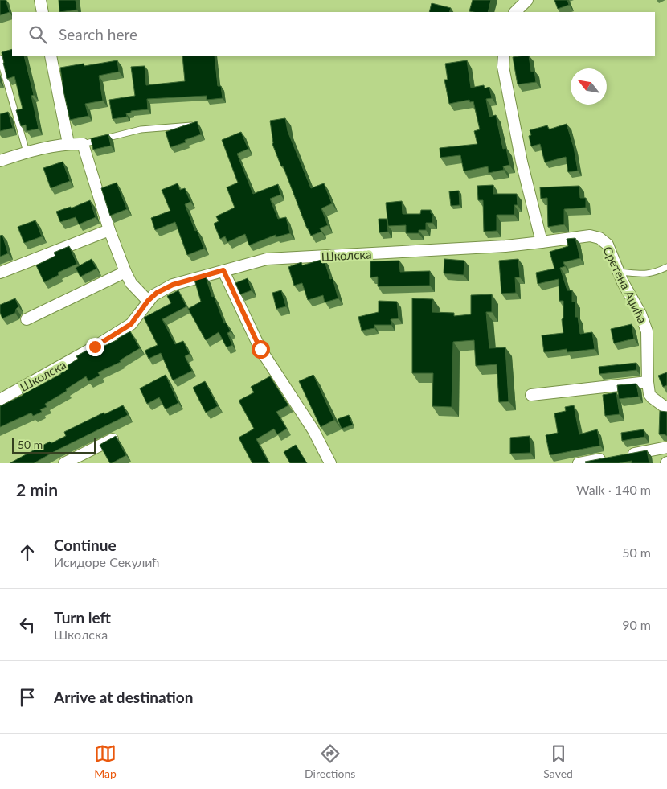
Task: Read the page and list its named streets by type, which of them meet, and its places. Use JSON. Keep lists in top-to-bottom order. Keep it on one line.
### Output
{"streets":{"street":["Школска","Сретена Аџића"]},"crossings":[["Школска","Сретена Аџића"]],"scale_bar":"50 m","north":"top left","page":{"search":"Search here","scale":"50 m","heading":["2 min","Walk · 140 m"],"list":[["Continue","Исидоре Секулић","50 m"],["Turn left","Школска","90 m"],"Arrive at destination"],"nav":["Map","Directions","Saved"]}}
